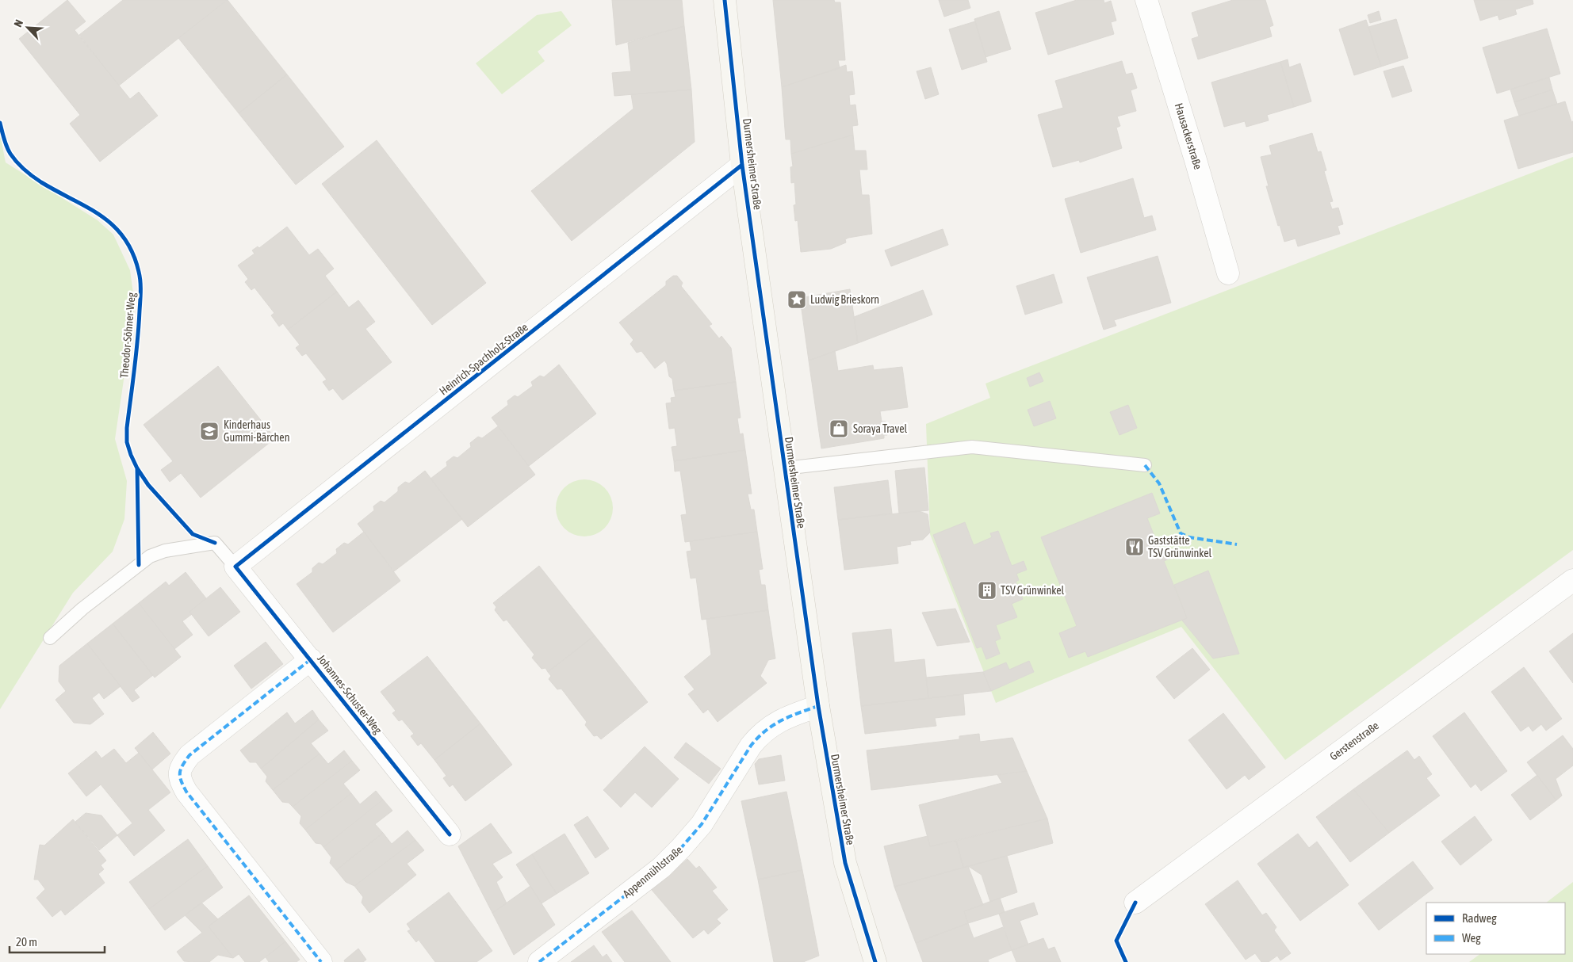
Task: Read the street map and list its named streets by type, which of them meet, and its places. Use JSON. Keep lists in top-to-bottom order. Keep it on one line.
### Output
{"streets":{"street":["Hausackerstraße","Durmersheimer Straße","Heinrich-Spachholz-Straße","Johannes-Schuster-Weg","Gerstenstraße","Appenmühlstraße"],"cycle path":["Theodor-Söhner-Weg"]},"crossings":[["Durmersheimer Straße","Heinrich-Spachholz-Straße"],["Durmersheimer Straße","Appenmühlstraße"],["Heinrich-Spachholz-Straße","Johannes-Schuster-Weg"]],"places":{"place":["Ludwig Brieskorn"],"shop":["Soraya Travel"],"school or university":["Kinderhaus Gummi-Bärchen"],"restaurant":["Gaststätte TSV Grünwinkel"],"building":["TSV Grünwinkel"]},"legend":["Radweg","Weg"],"scale_bar":"20 m","north":"top left"}
